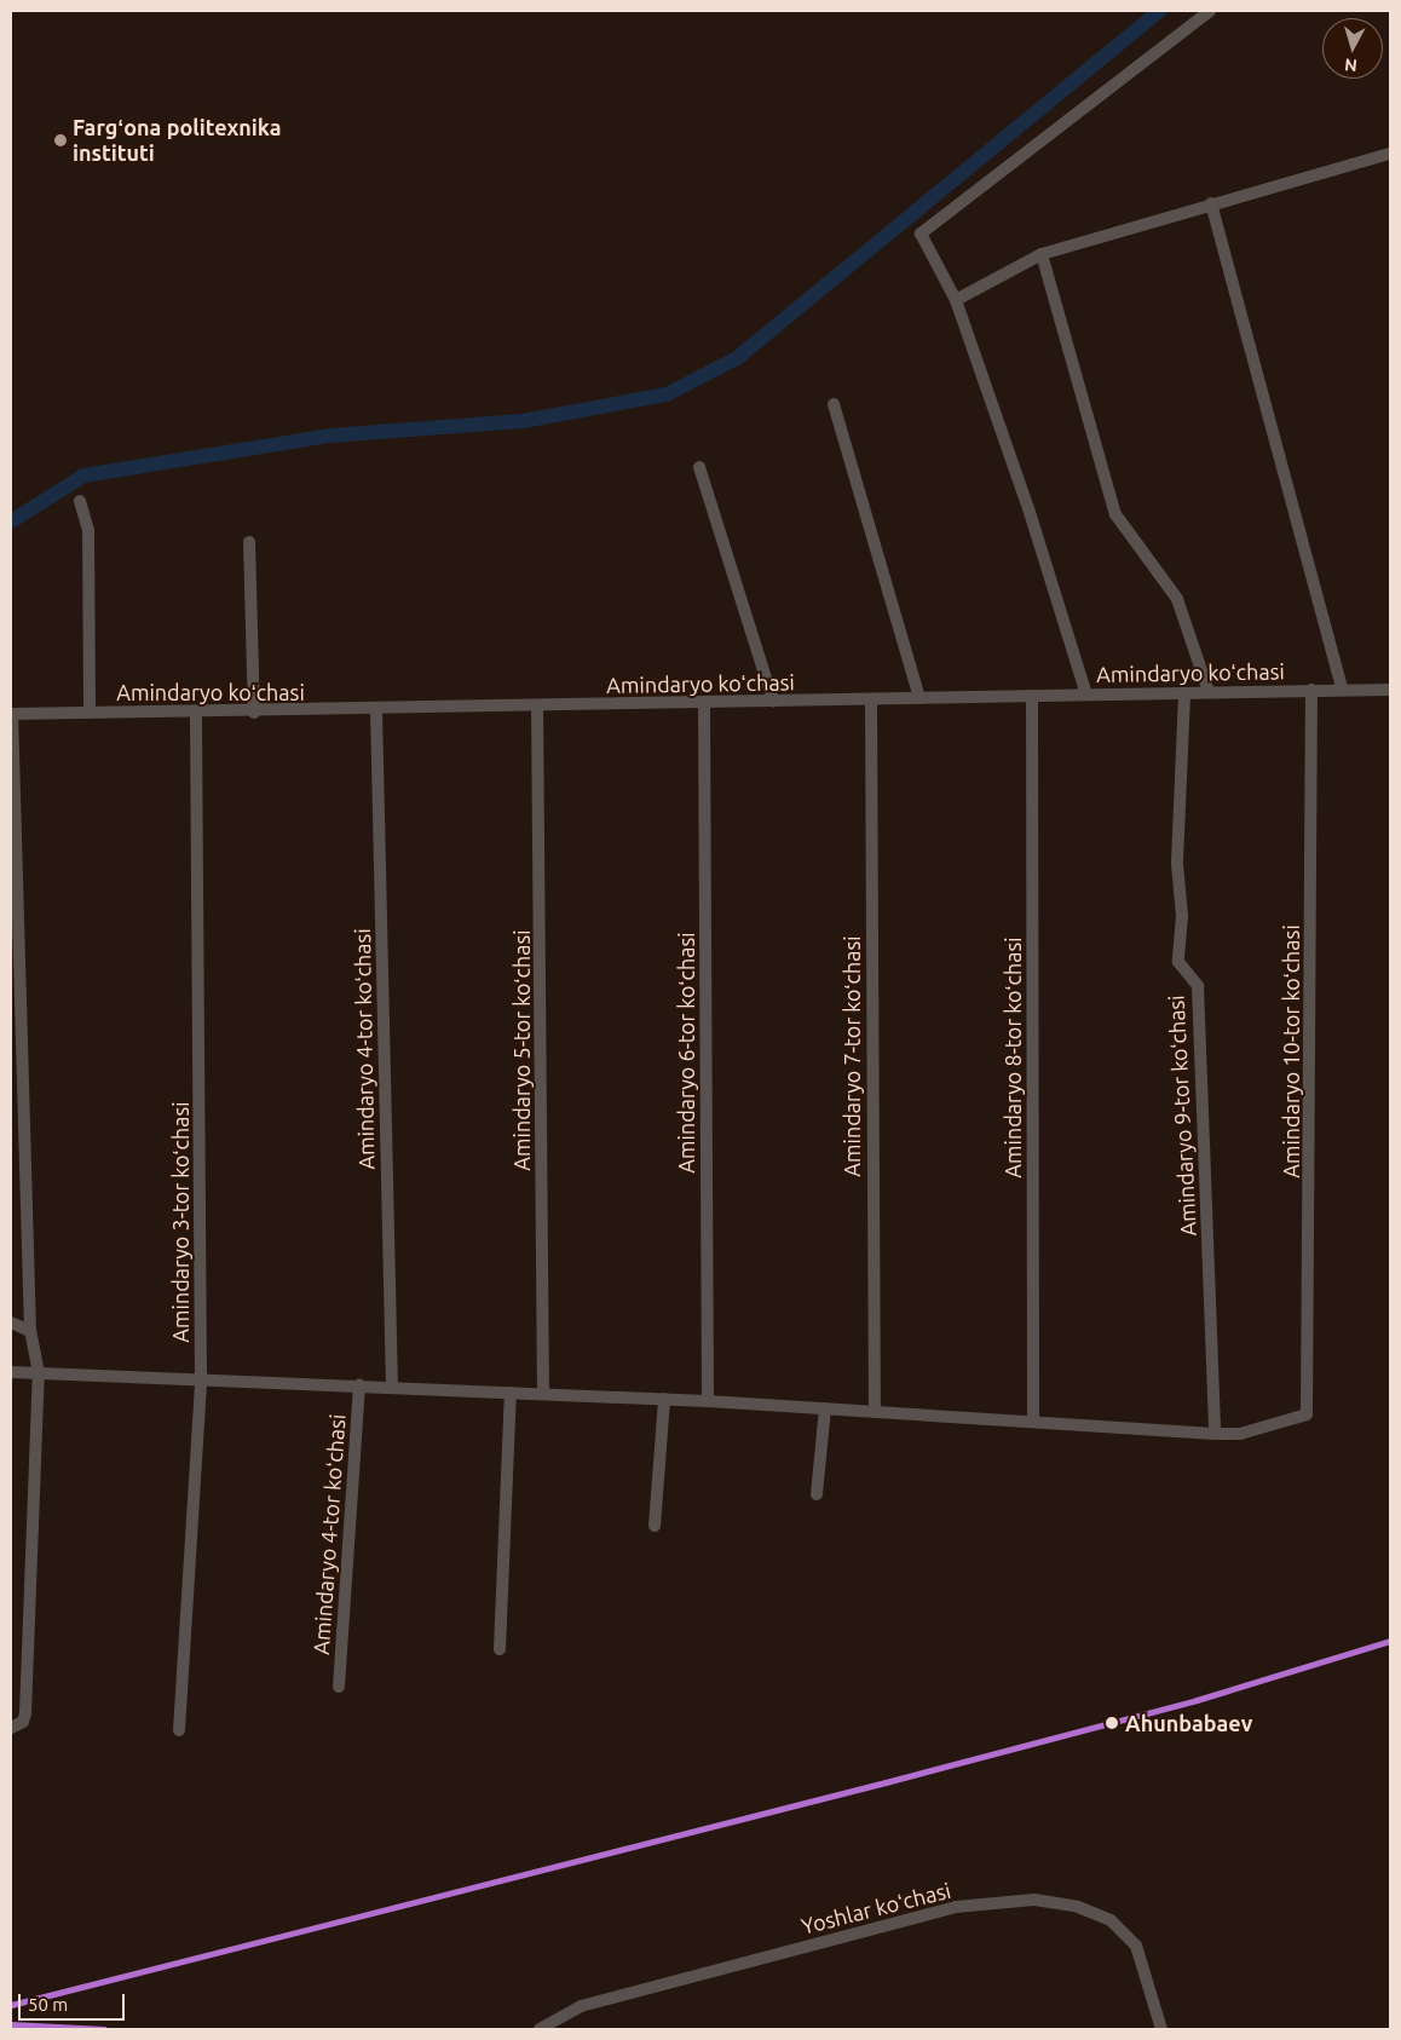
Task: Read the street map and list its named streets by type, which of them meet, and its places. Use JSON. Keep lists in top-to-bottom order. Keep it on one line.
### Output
{"streets":{"street":["Amindaryo koʻchasi","Amindaryo 4-tor koʻchasi","Amindaryo 5-tor koʻchasi","Amindaryo 10-tor koʻchasi","Amindaryo 6-tor koʻchasi","Amindaryo 7-tor koʻchasi","Amindaryo 8-tor koʻchasi","Amindaryo 9-tor koʻchasi","Amindaryo 3-tor koʻchasi","Yoshlar koʻchasi"]},"crossings":[["Amindaryo koʻchasi","Amindaryo 4-tor koʻchasi"],["Amindaryo koʻchasi","Amindaryo 5-tor koʻchasi"],["Amindaryo koʻchasi","Amindaryo 10-tor koʻchasi"],["Amindaryo koʻchasi","Amindaryo 6-tor koʻchasi"],["Amindaryo koʻchasi","Amindaryo 7-tor koʻchasi"],["Amindaryo koʻchasi","Amindaryo 8-tor koʻchasi"],["Amindaryo koʻchasi","Amindaryo 9-tor koʻchasi"],["Amindaryo koʻchasi","Amindaryo 3-tor koʻchasi"],["Amindaryo 10-tor koʻchasi","Amindaryo 9-tor koʻchasi"]],"places":["Fargʻona politexnika instituti","Ahunbabaev"],"scale_bar":"50 m","north":"bottom"}
